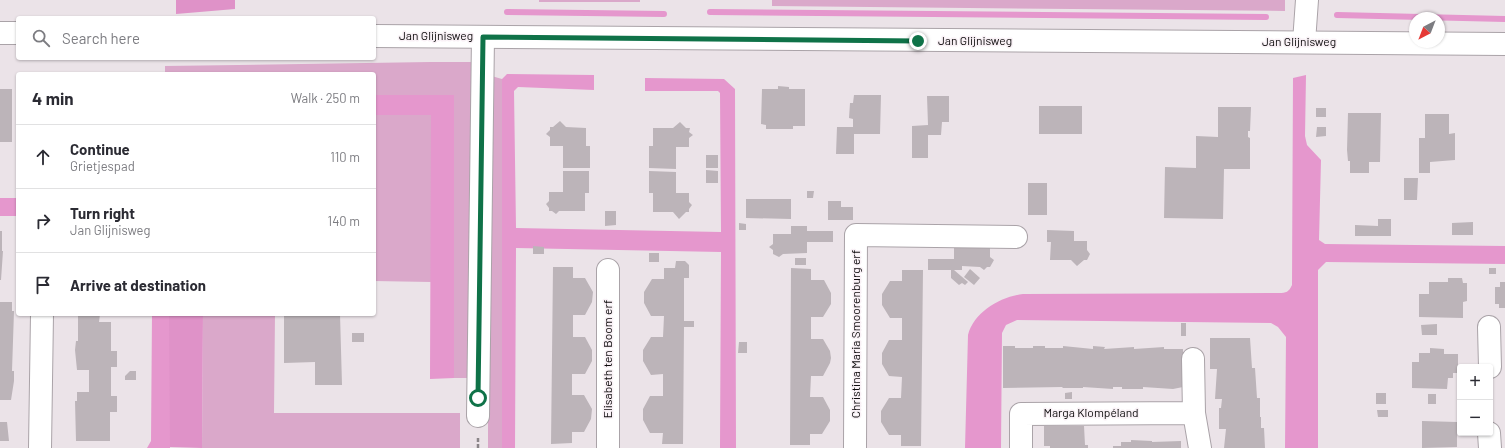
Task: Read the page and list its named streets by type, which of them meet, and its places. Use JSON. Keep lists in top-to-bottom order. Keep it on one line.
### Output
{"streets":{"street":["Jan Glijnisweg","Christina Maria Smoorenburg erf","Elisabeth ten Boom erf","Marga Klompéland"]},"north":"bottom left","page":{"search":"Search here","heading":["4 min","Walk · 250 m"],"list":[["Continue","Grietjespad","110 m"],["Turn right","Jan Glijnisweg","140 m"],"Arrive at destination"],"map_buttons":["+","−"]}}
